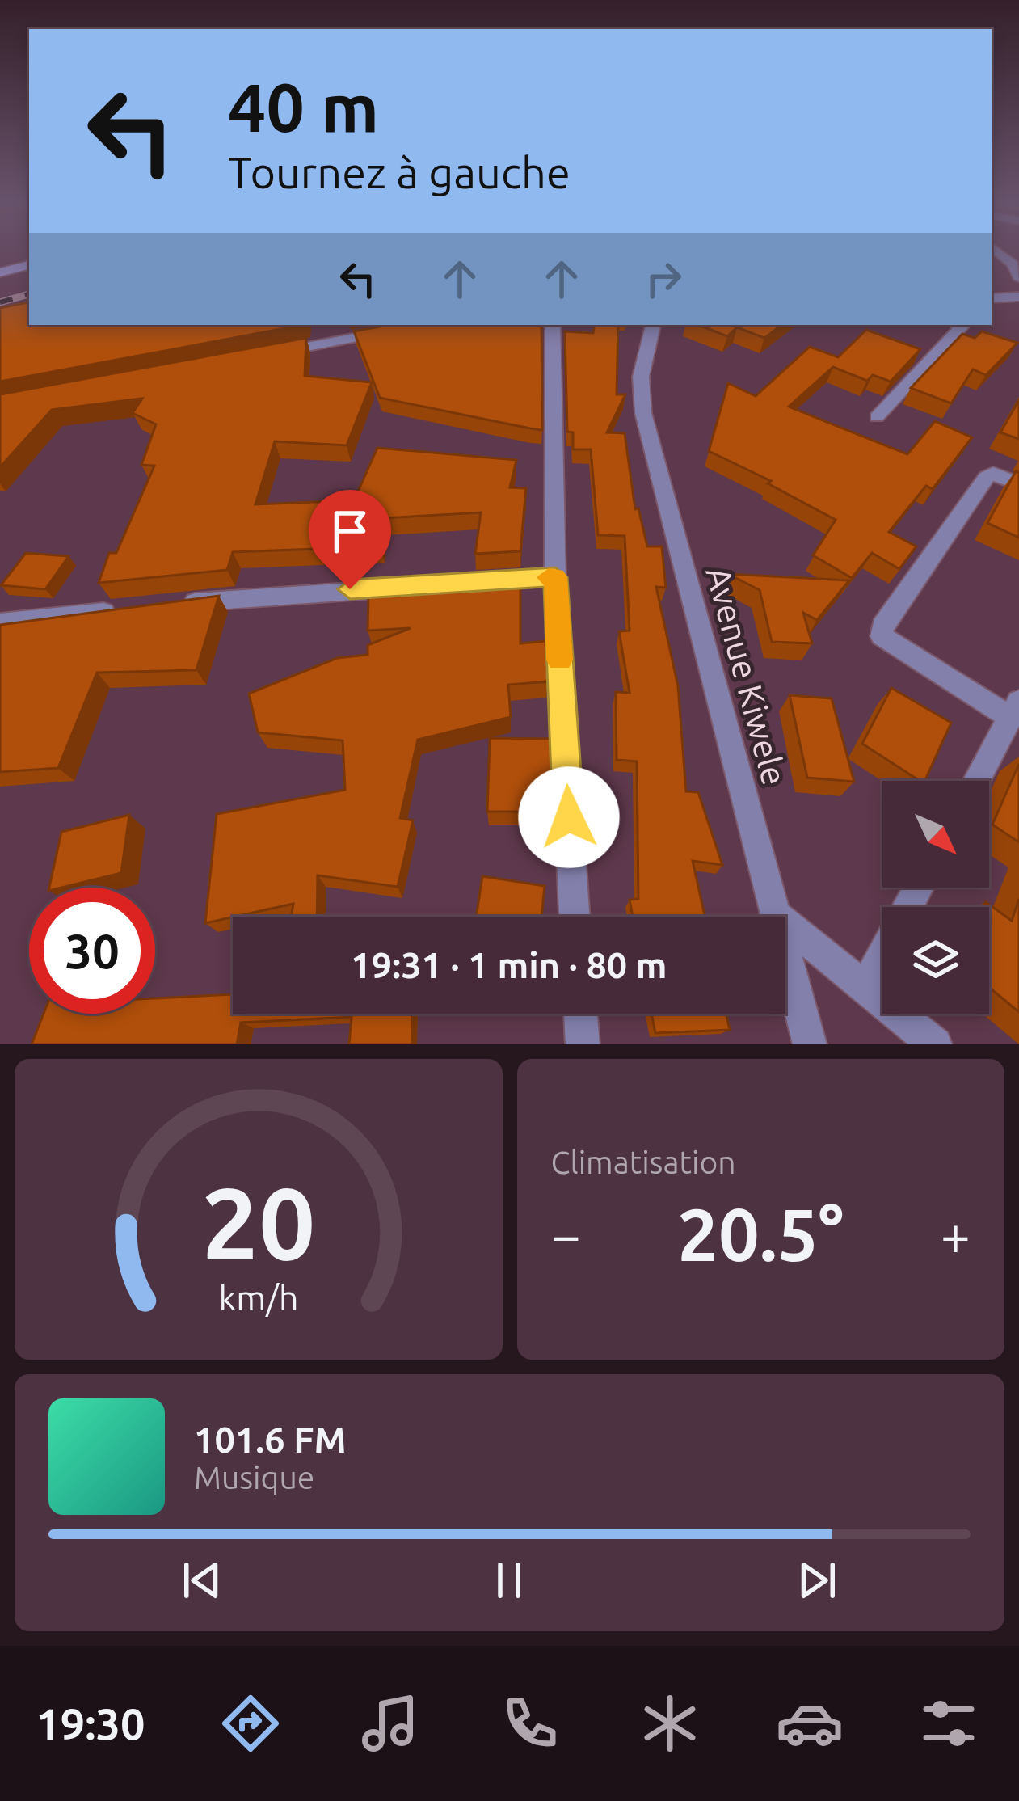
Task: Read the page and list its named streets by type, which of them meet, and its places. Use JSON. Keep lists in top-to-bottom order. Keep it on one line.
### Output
{"streets":{"street":["Avenue Kiwele"]},"north":"bottom right","page":{"turn":["40 m","Tournez à gauche"],"limit":"30","trip":"19:31 · 1 min · 80 m","tile":"Climatisation","heat":["−","20.5°","+"],"song":["101.6 FM","Musique"],"tabs":"19:30","gauge":["20","km/h"]}}
